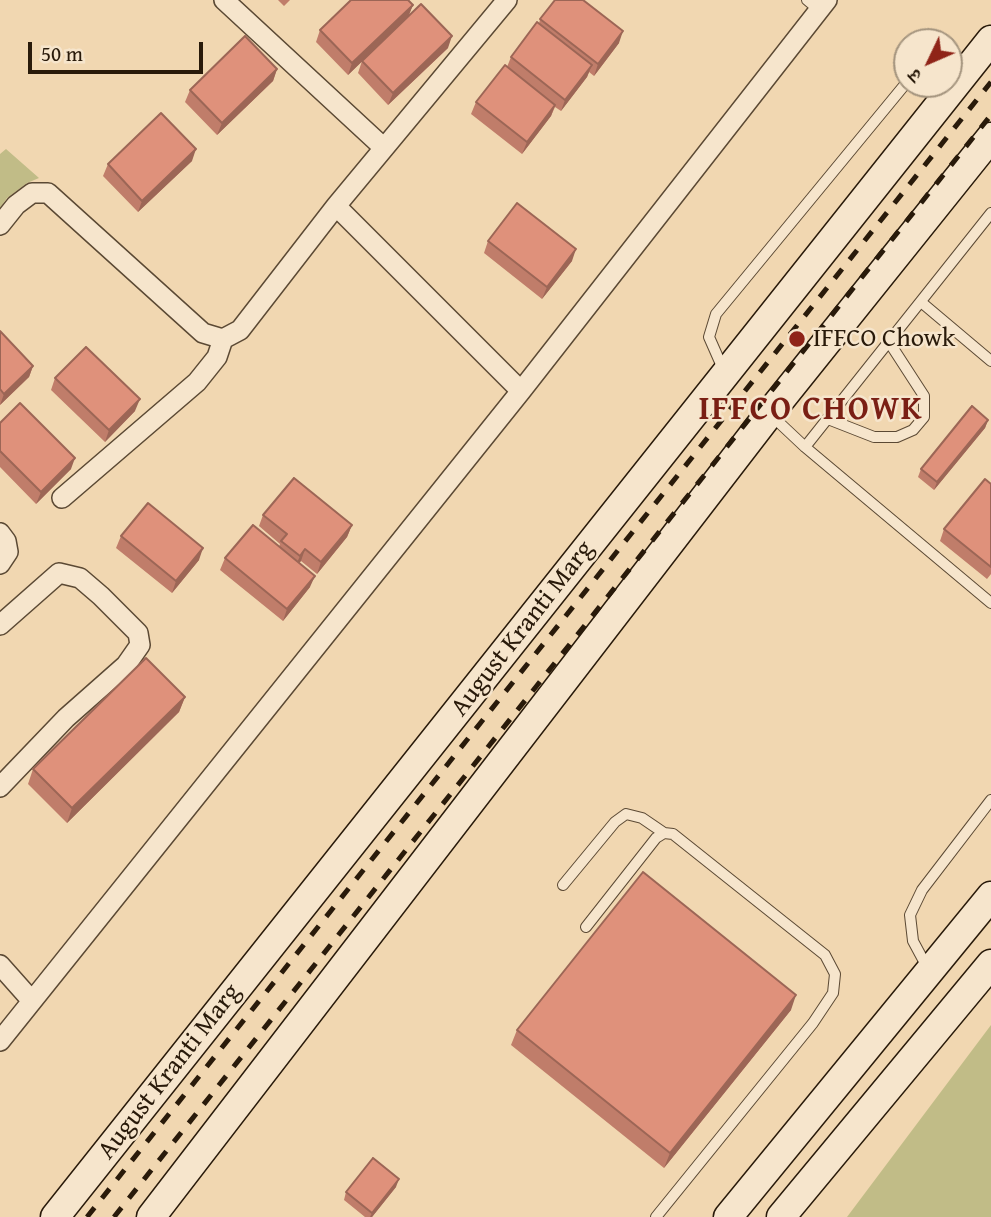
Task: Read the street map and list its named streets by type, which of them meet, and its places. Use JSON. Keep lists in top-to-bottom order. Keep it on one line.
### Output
{"streets":{"main road":["August Kranti Marg"]},"districts":["IFFCO CHOWK"],"places":["IFFCO Chowk"],"scale_bar":"50 m","north":"bottom left"}
